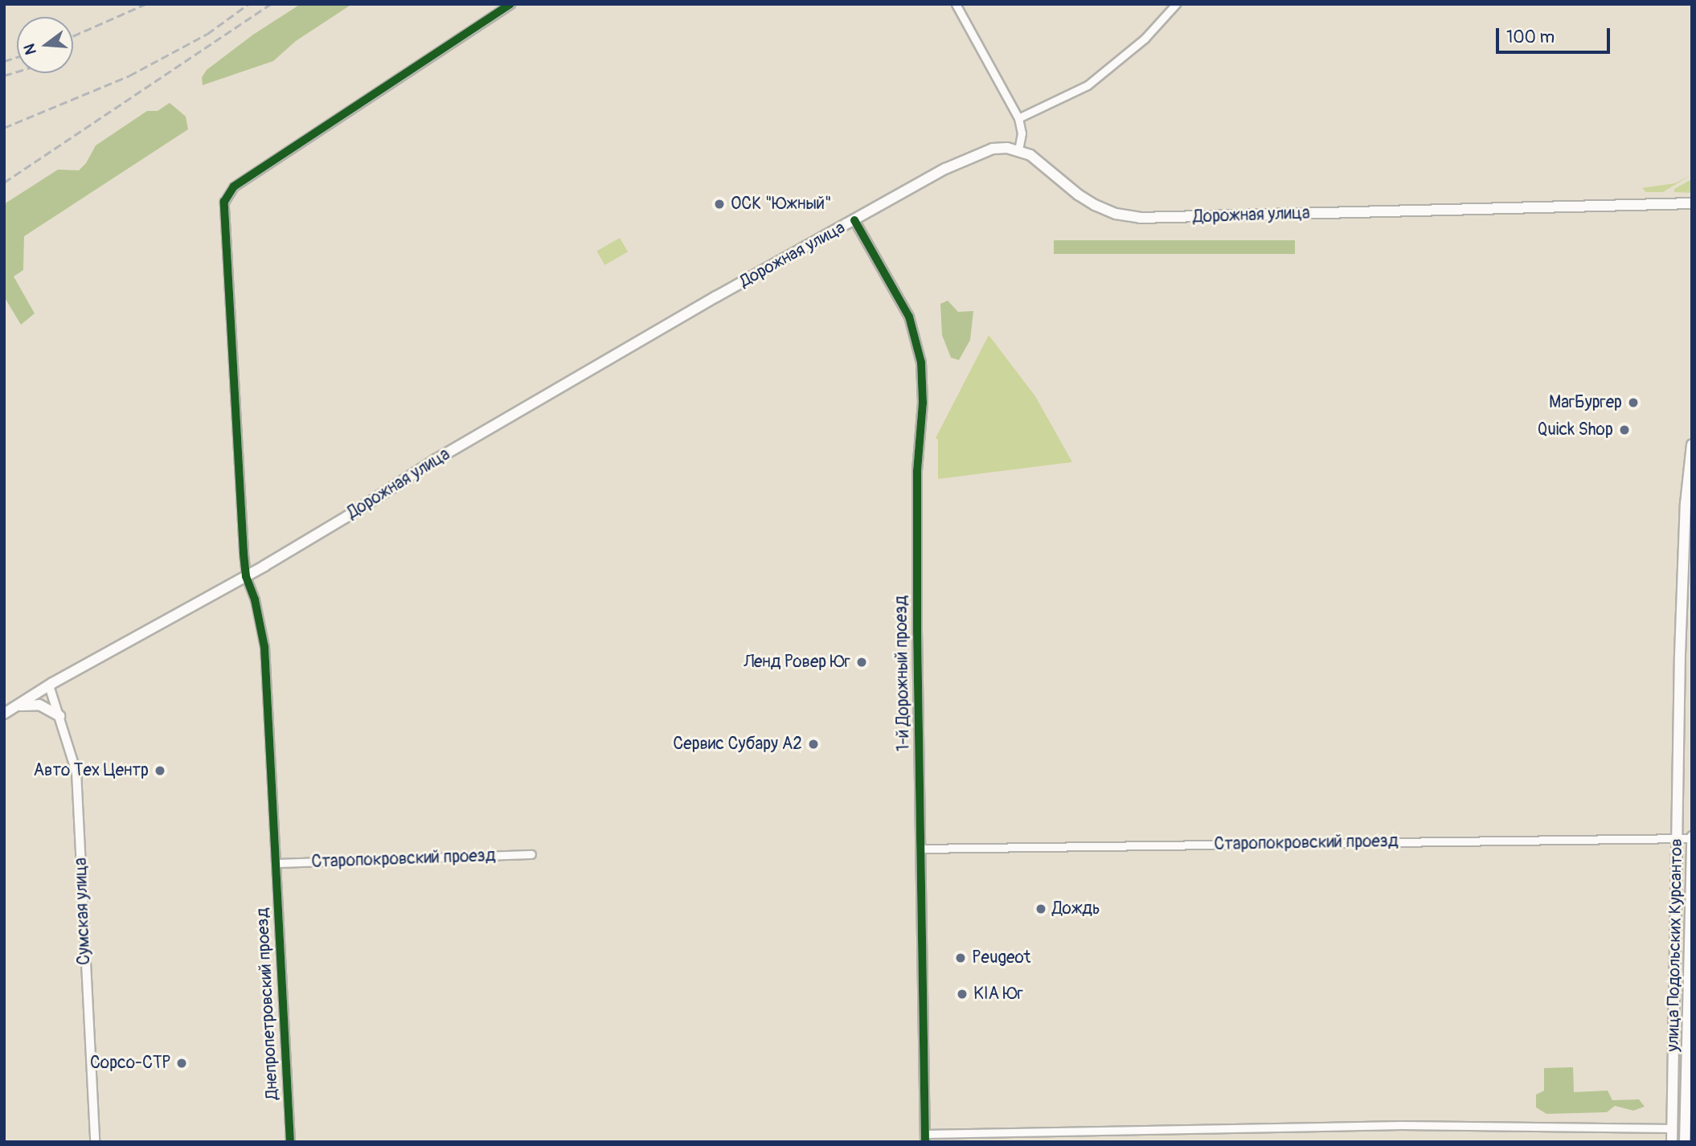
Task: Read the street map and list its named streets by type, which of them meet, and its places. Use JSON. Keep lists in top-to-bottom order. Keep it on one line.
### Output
{"streets":{"main road":["Дорожная улица","улица Подольских Курсантов"],"street":["1-й Дорожный проезд","Старопокровский проезд","Сумская улица","Днепропетровский проезд"]},"crossings":[["Дорожная улица","1-й Дорожный проезд"],["Дорожная улица","Сумская улица"],["Дорожная улица","Днепропетровский проезд"],["1-й Дорожный проезд","Старопокровский проезд"],["Старопокровский проезд","улица Подольских Курсантов"],["Старопокровский проезд","Днепропетровский проезд"]],"places":["ОСК \"Южный\"","МагБургер","Quick Shop","Ленд Ровер Юг","Сервис Субару А2","Авто Тех Центр","Дождь","Peugeot","KIA Юг","Сорсо-СТР"],"scale_bar":"100 m","north":"left"}
